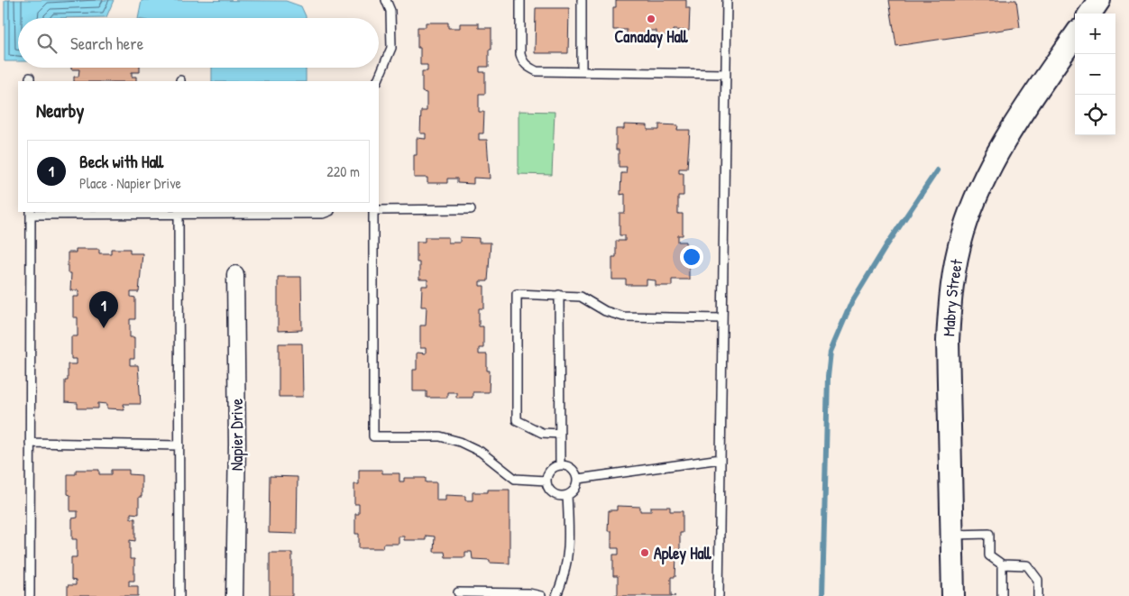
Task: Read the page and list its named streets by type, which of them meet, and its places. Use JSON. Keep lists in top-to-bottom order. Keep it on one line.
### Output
{"streets":{"street":["Mabry Street","Napier Drive"]},"places":["Canaday Hall","Apley Hall"],"page":{"map_buttons":["+","−"],"search":"Search here","heading":"Nearby","list":[{"mark":"1","name":"Beck with Hall","note":"Place · Napier Drive","value":"220 m"}],"pins":"1"}}
